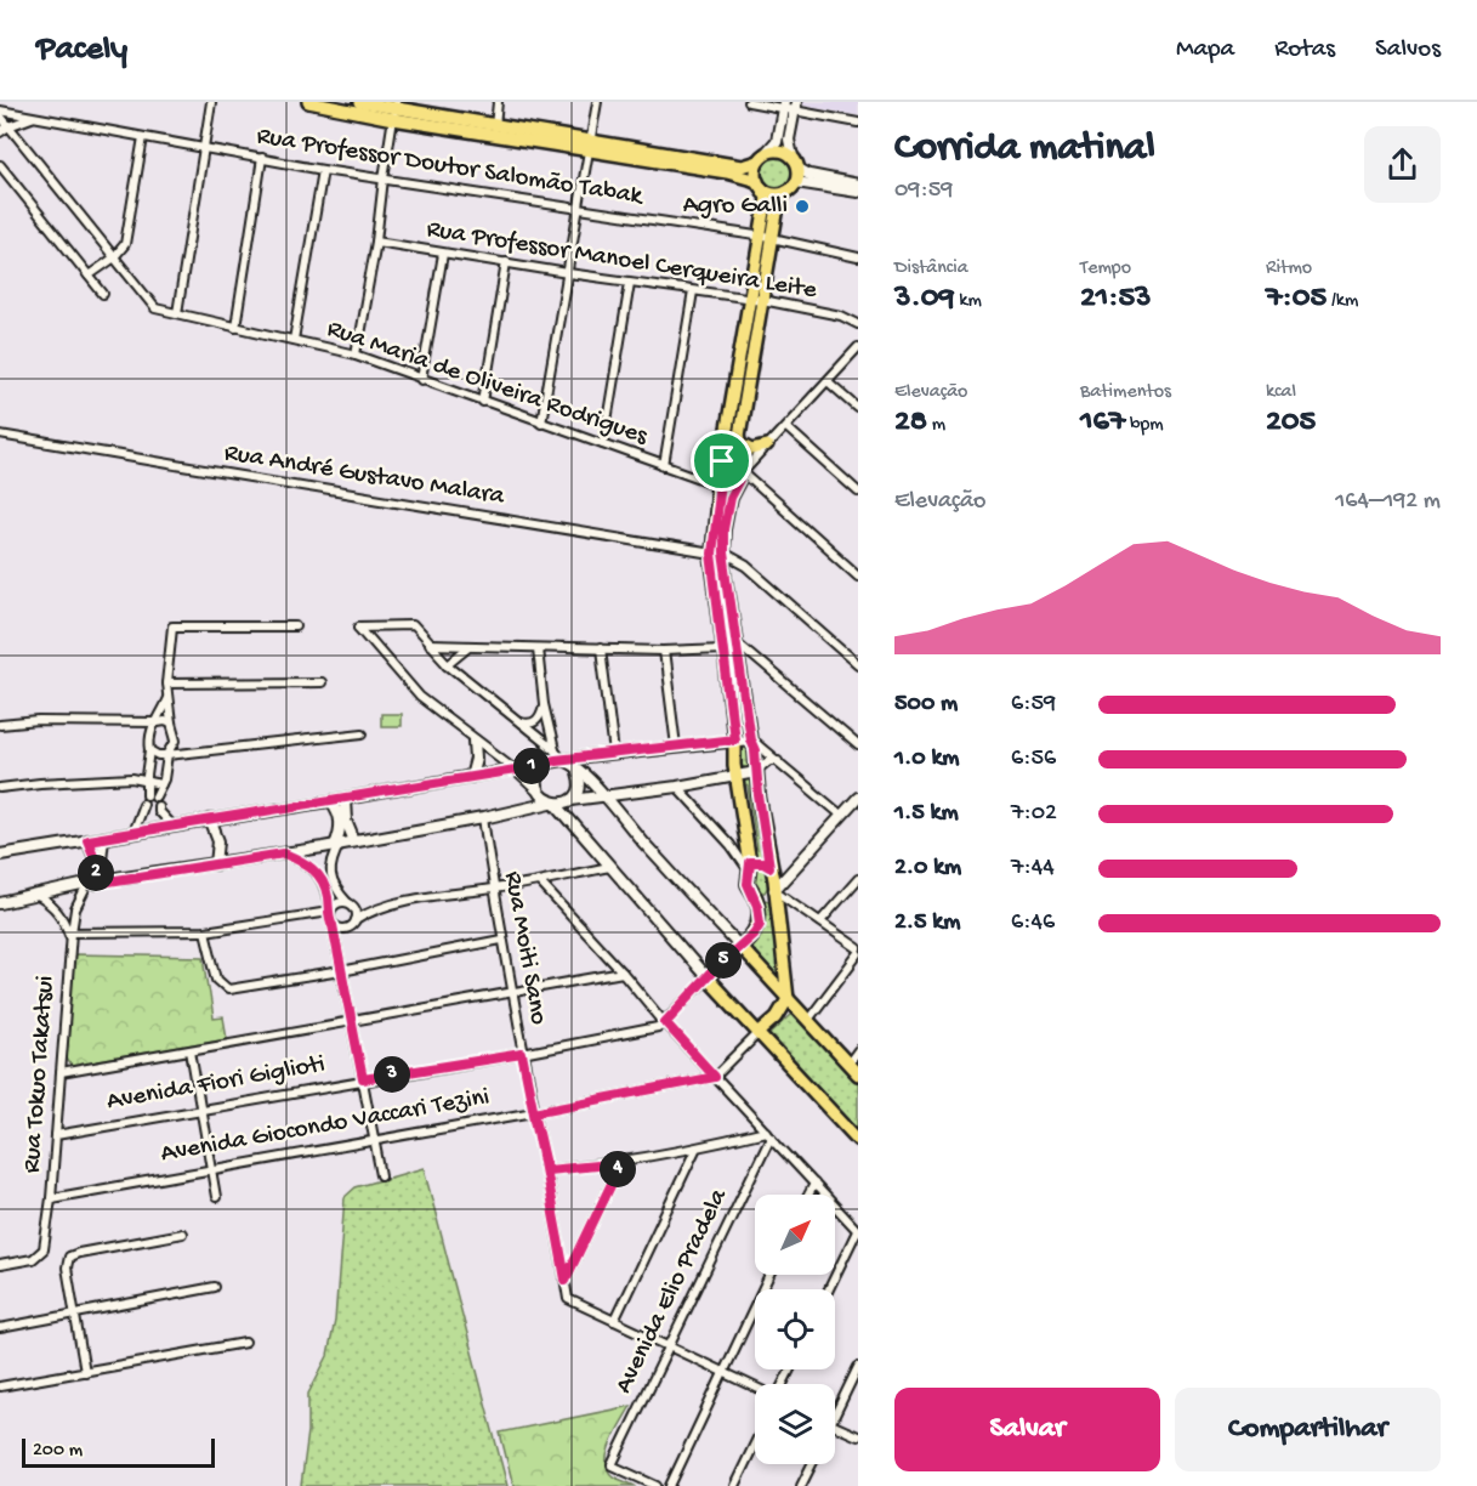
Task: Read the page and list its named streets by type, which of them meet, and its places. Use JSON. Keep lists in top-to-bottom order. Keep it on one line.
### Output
{"streets":{"main road":["Avenida Fiori Giglioti"],"street":["Rua Professor Doutor Salomão Tabak","Rua Professor Manoel Cerqueira Leite","Rua Maria de Oliveira Rodrigues","Rua André Gustavo Malara","Rua Moiti Sano","Rua Tokuo Takatsui","Avenida Giocondo Vaccari Tezini","Avenida Elio Pradela"]},"crossings":[["Rua Moiti Sano","Avenida Fiori Giglioti"],["Rua Moiti Sano","Avenida Giocondo Vaccari Tezini"],["Rua Tokuo Takatsui","Avenida Fiori Giglioti"],["Rua Tokuo Takatsui","Avenida Giocondo Vaccari Tezini"]],"places":["Agro Galli"],"scale_bar":"200 m","north":"top right","page":{"header":"Pacely","nav":["Mapa","Rotas","Salvos"],"heading":["Corrida matinal","09:59"],"stats":[["Distância","3.09 km"],["Tempo","21:53"],["Ritmo","7:05 /km"],["Elevação","28 m"],["Batimentos","167 bpm"],["kcal","205"]],"chart":["Elevação","164–192 m"],"list":[{"name":"500 m","note":"6:59"},{"name":"1.0 km","note":"6:56"},{"name":"1.5 km","note":"7:02"},{"name":"2.0 km","note":"7:44"},{"name":"2.5 km","note":"6:46"}],"pins":["1","2","5","3","4"],"buttons":["Salvar","Compartilhar"],"scale":"200 m"}}
